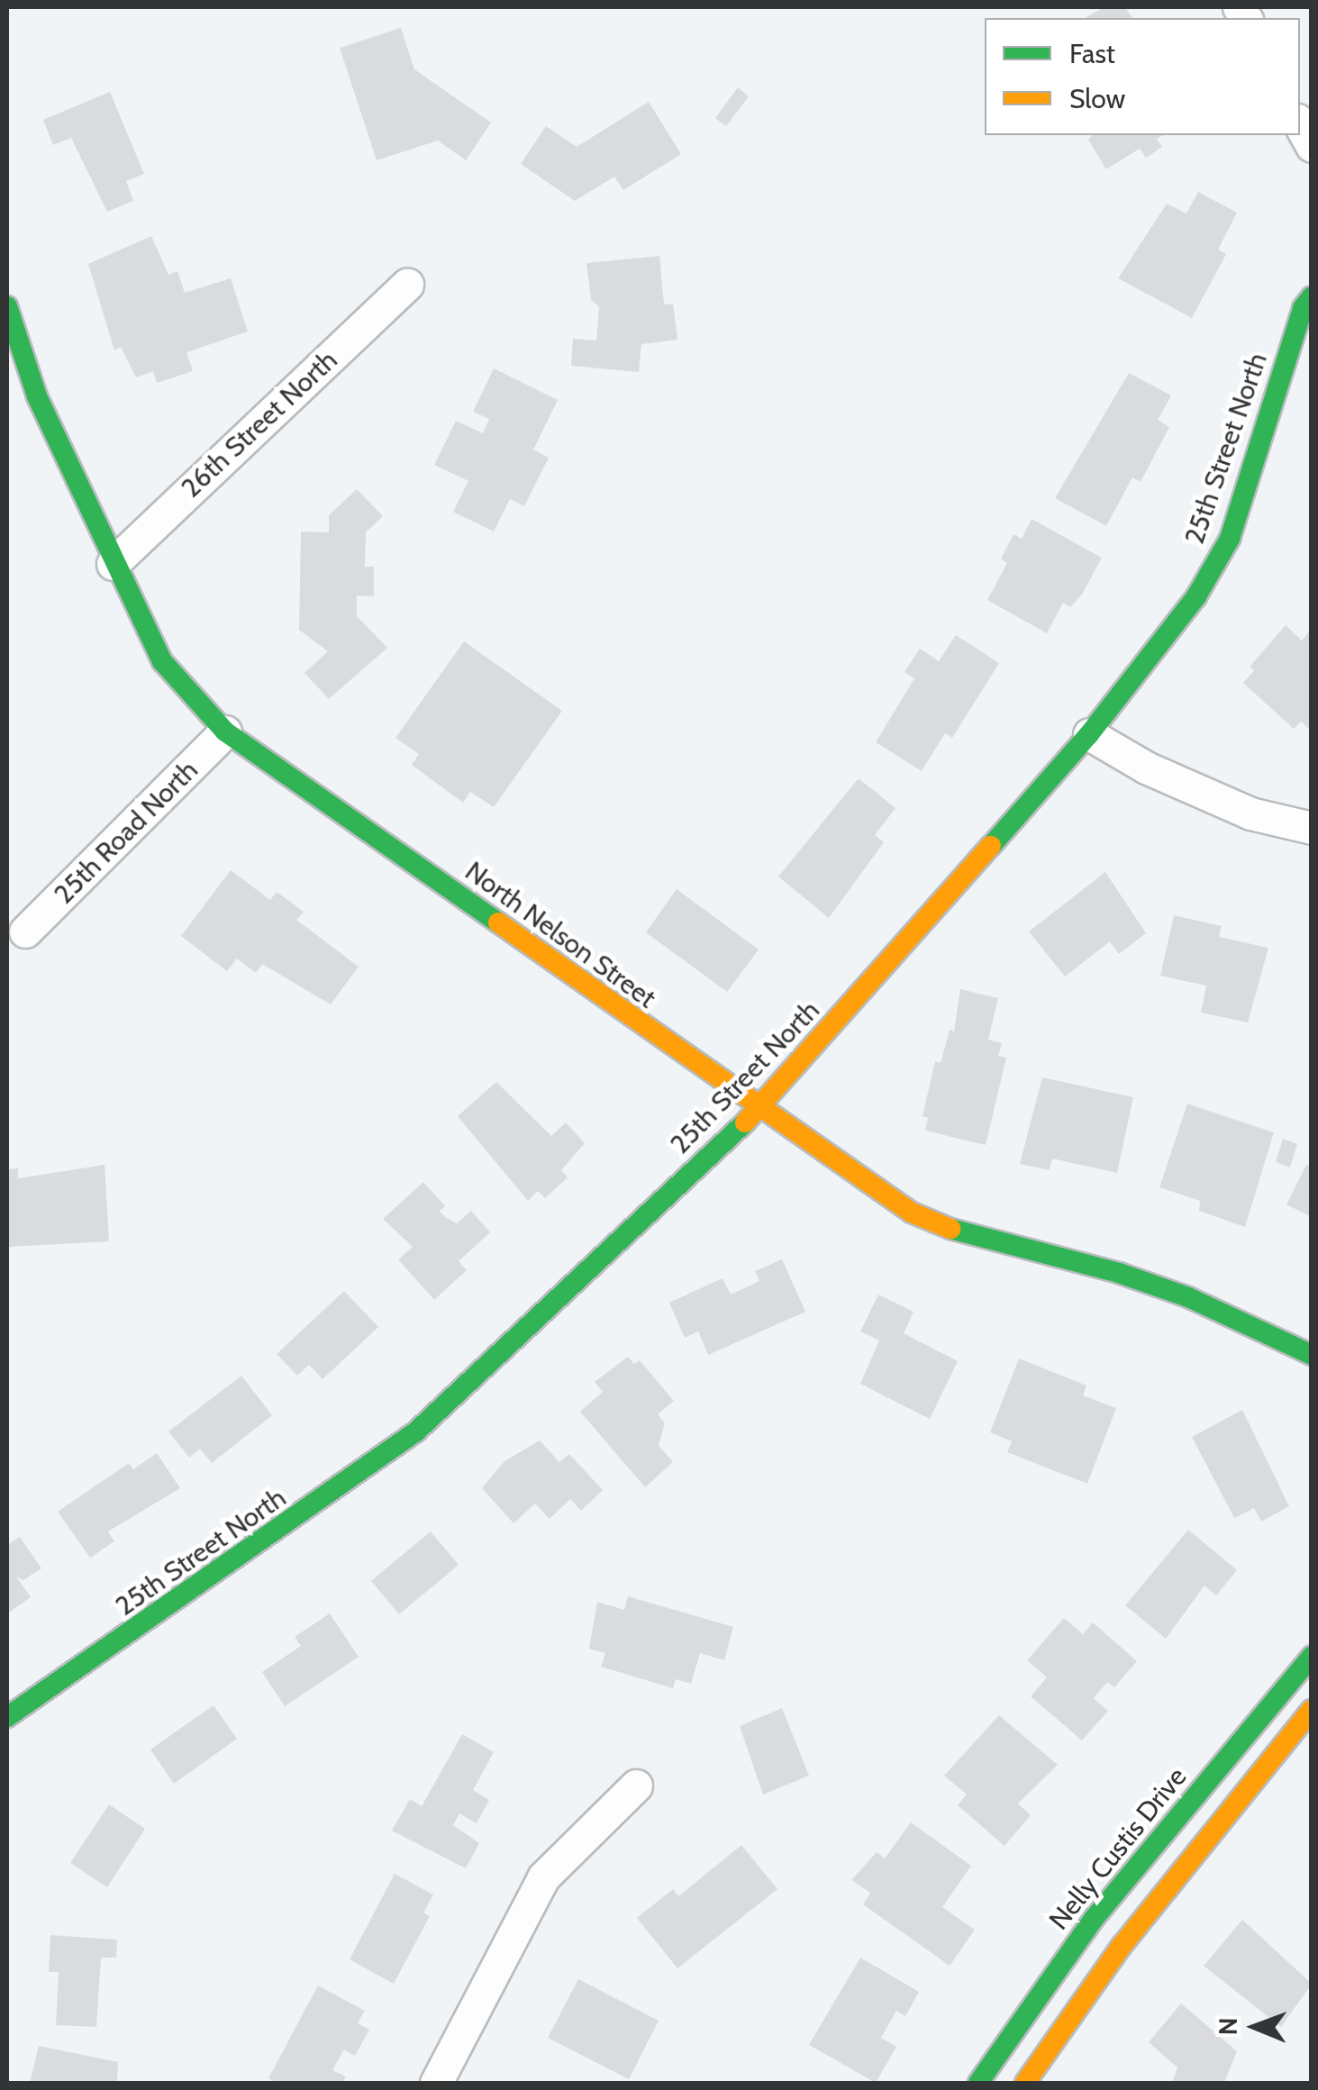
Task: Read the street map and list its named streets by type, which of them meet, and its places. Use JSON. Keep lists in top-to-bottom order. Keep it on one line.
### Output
{"streets":{"street":["26th Street North","25th Street North","25th Road North","North Nelson Street","Nelly Custis Drive"]},"crossings":[["26th Street North","North Nelson Street"],["25th Street North","North Nelson Street"],["25th Road North","North Nelson Street"]],"legend":["Fast","Slow"],"north":"left"}
